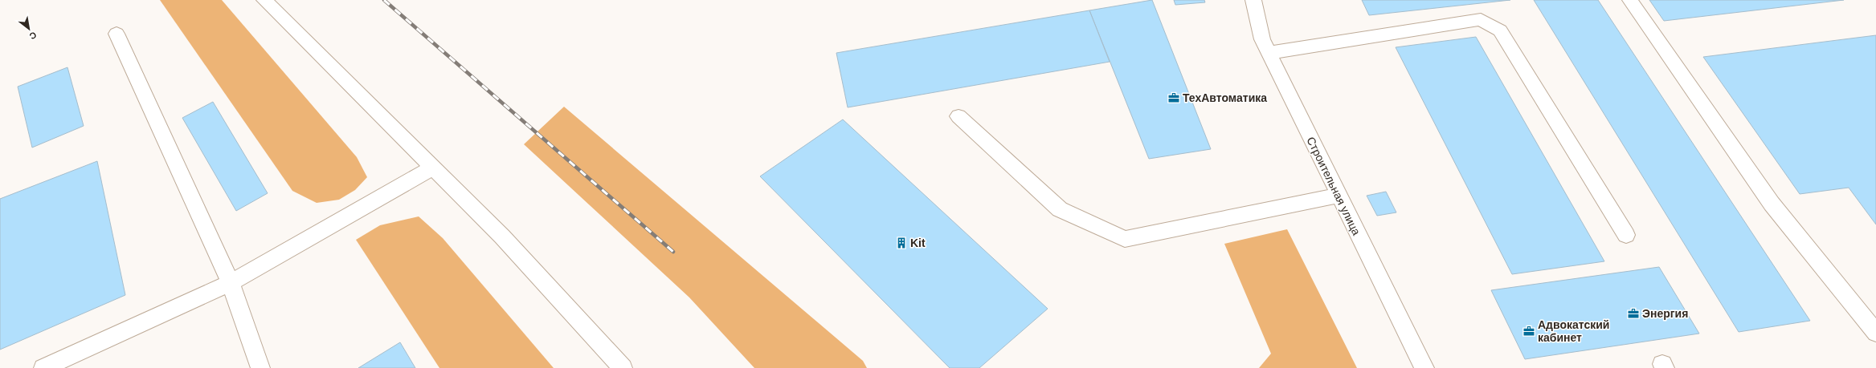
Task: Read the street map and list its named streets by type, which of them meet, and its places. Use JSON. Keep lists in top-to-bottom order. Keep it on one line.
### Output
{"streets":{"street":["Строительная улица"]},"places":{"office":["ТехАвтоматика","Энергия","Адвокатский кабинет"],"building":["Kit"]},"north":"bottom right"}
